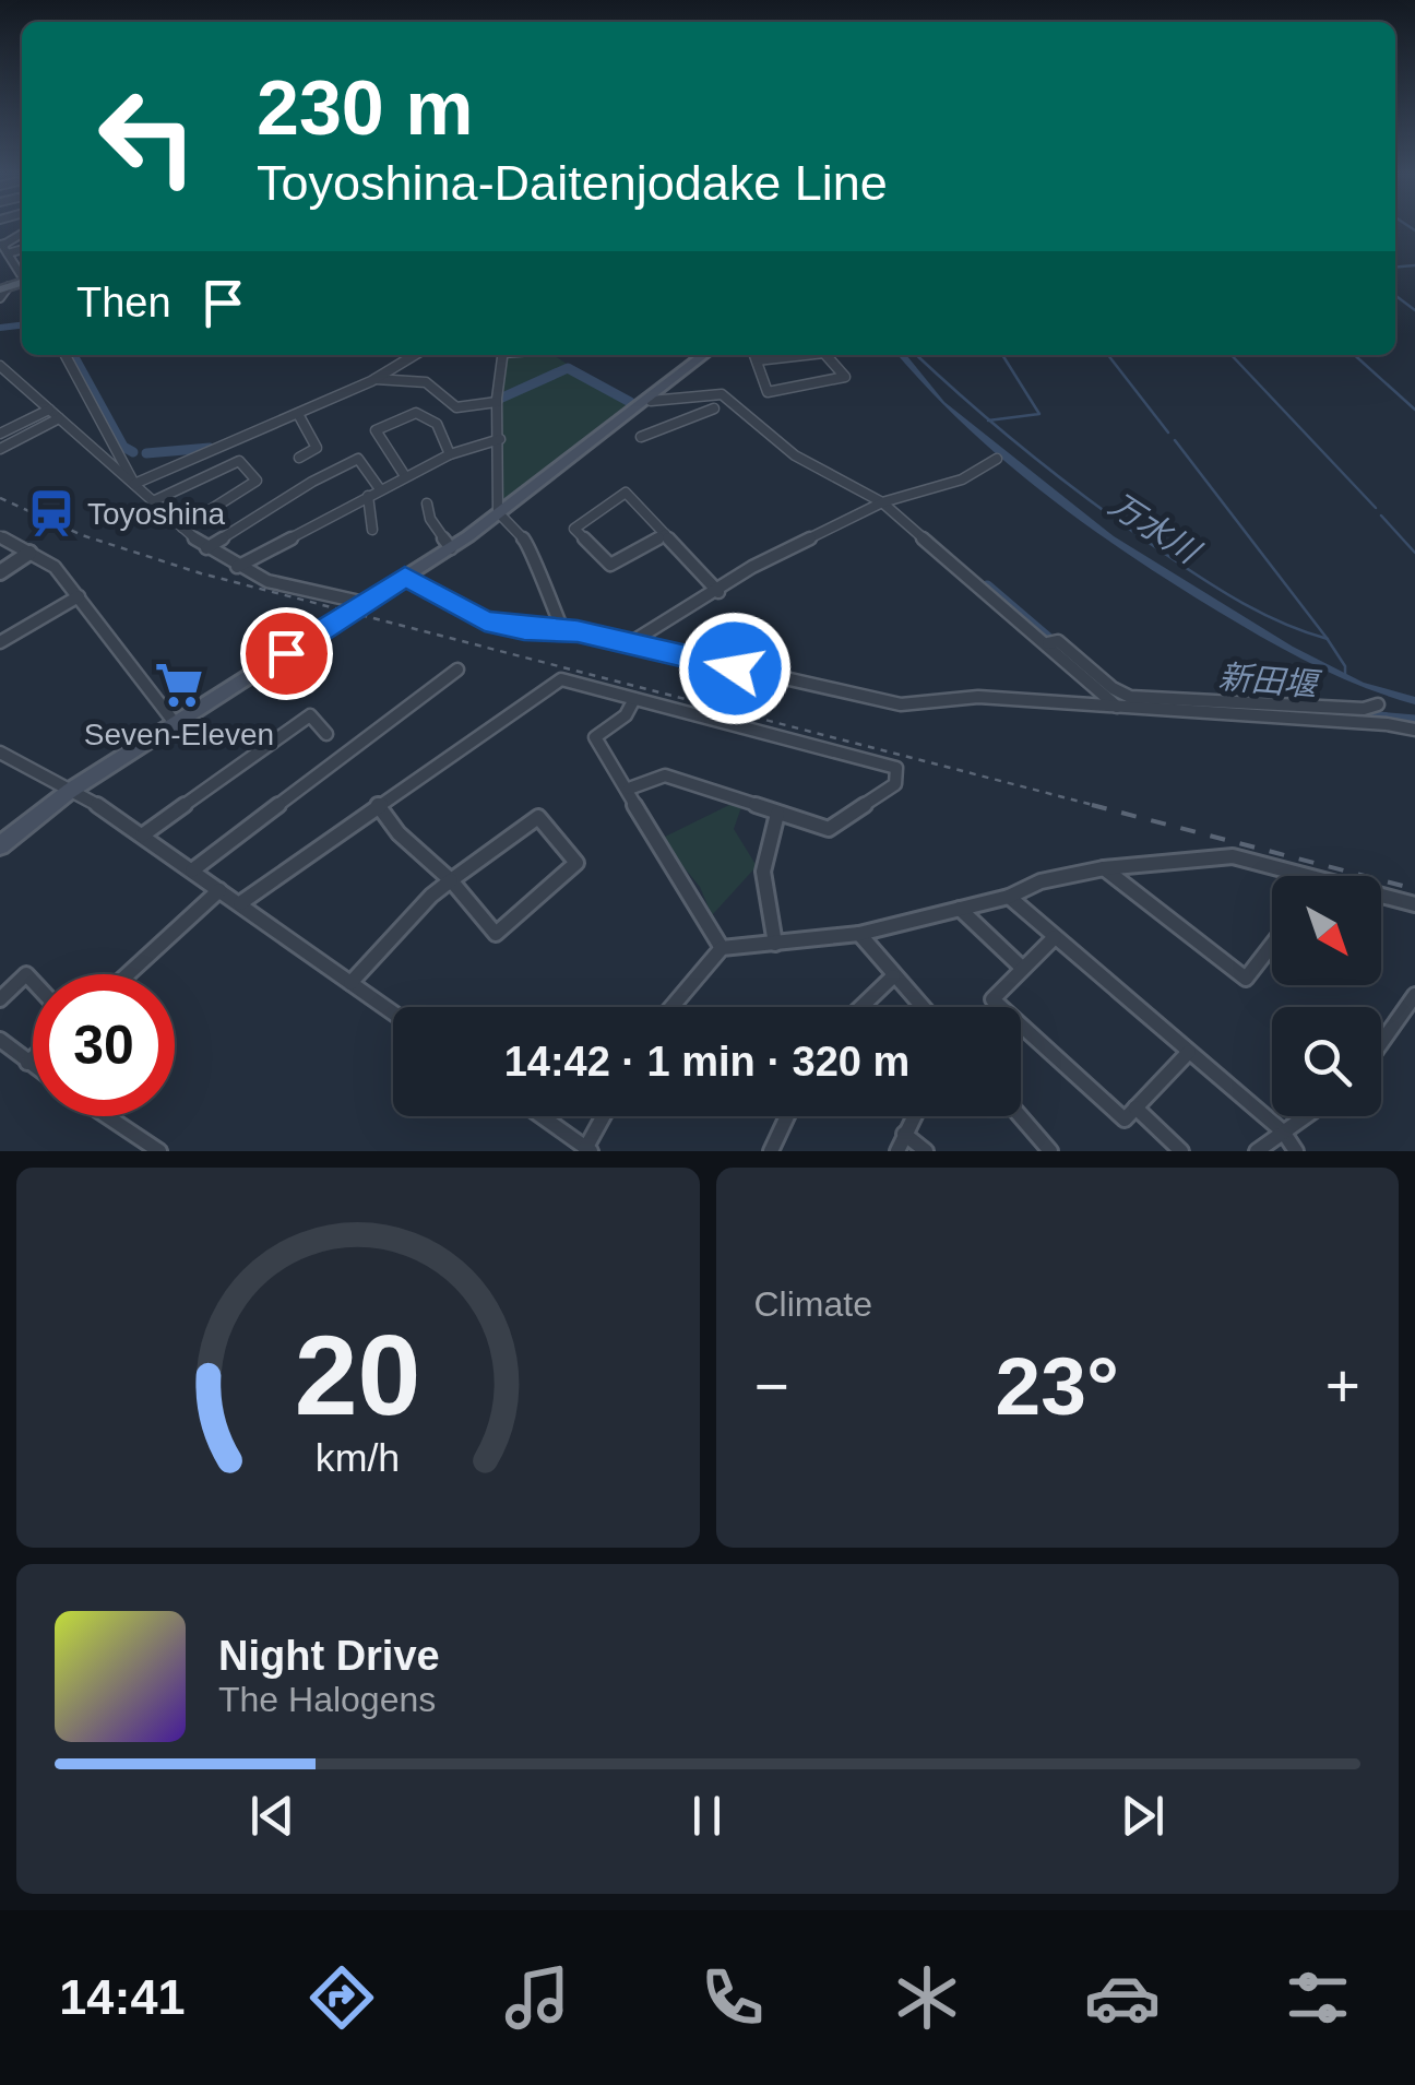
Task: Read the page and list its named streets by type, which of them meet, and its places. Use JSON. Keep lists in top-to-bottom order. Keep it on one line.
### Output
{"water":["万水川","新田堰"],"places":{"station":["Toyoshina"],"supermarket":["Seven-Eleven"]},"north":"bottom right","page":{"turn":["230 m","Toyoshina-Daitenjodake Line"],"then":"Then","limit":"30","trip":"14:42 · 1 min · 320 m","tile":"Climate","heat":["−","23°","+"],"song":["Night Drive","The Halogens"],"tabs":"14:41","gauge":["20","km/h"]}}
